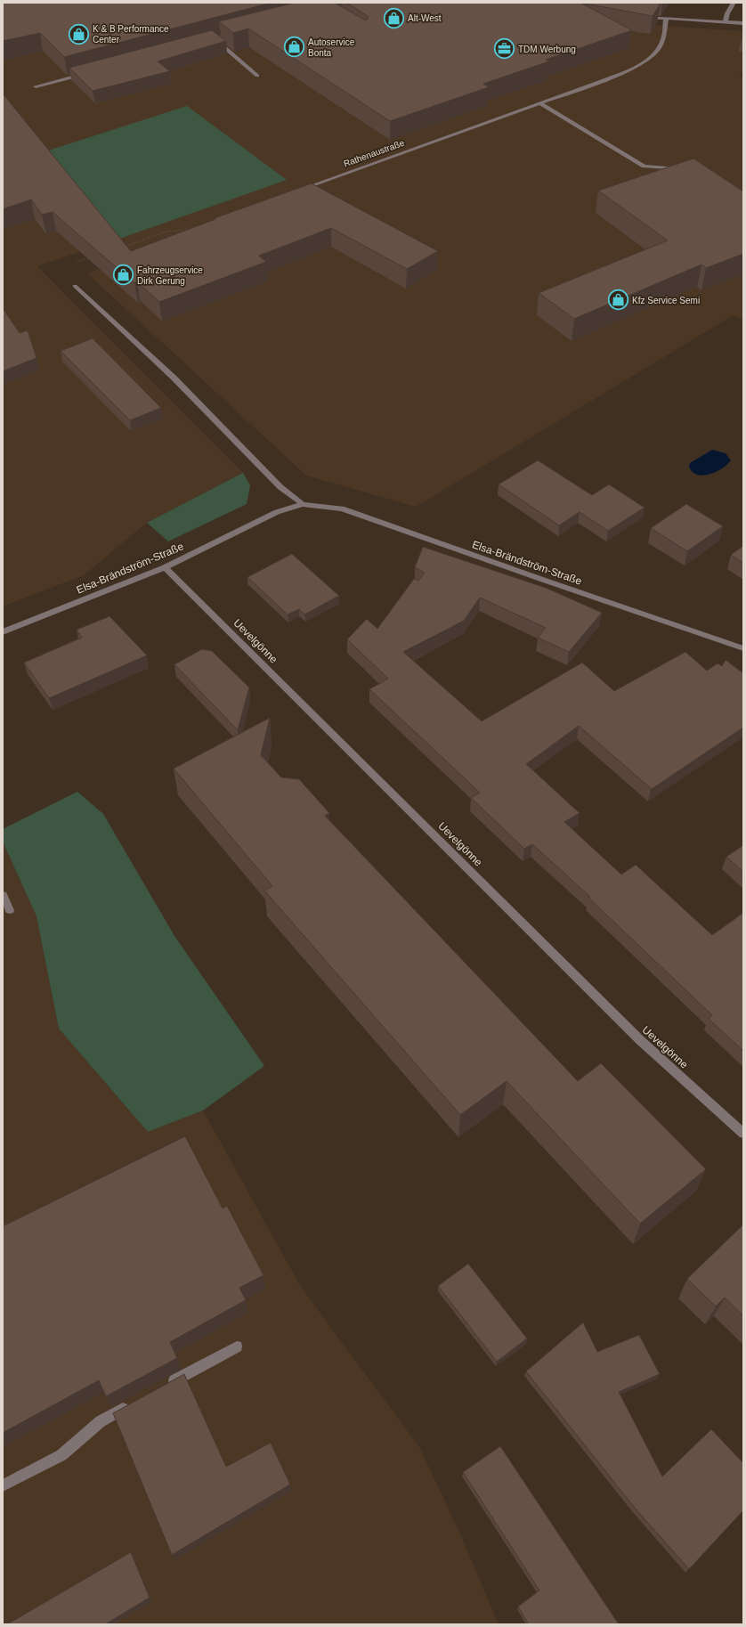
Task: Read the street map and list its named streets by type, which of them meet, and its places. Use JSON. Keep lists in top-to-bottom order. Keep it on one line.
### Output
{"streets":{"street":["Rathenaustraße","Elsa-Brändström-Straße","Uevelgönne"]},"crossings":[["Elsa-Brändström-Straße","Uevelgönne"]],"places":{"shop":["Alt-West","K & B Performance Center","Autoservice Bonta","Fahrzeugservice Dirk Gerung","Kfz Service Semi"],"office":["TDM Werbung"]}}
